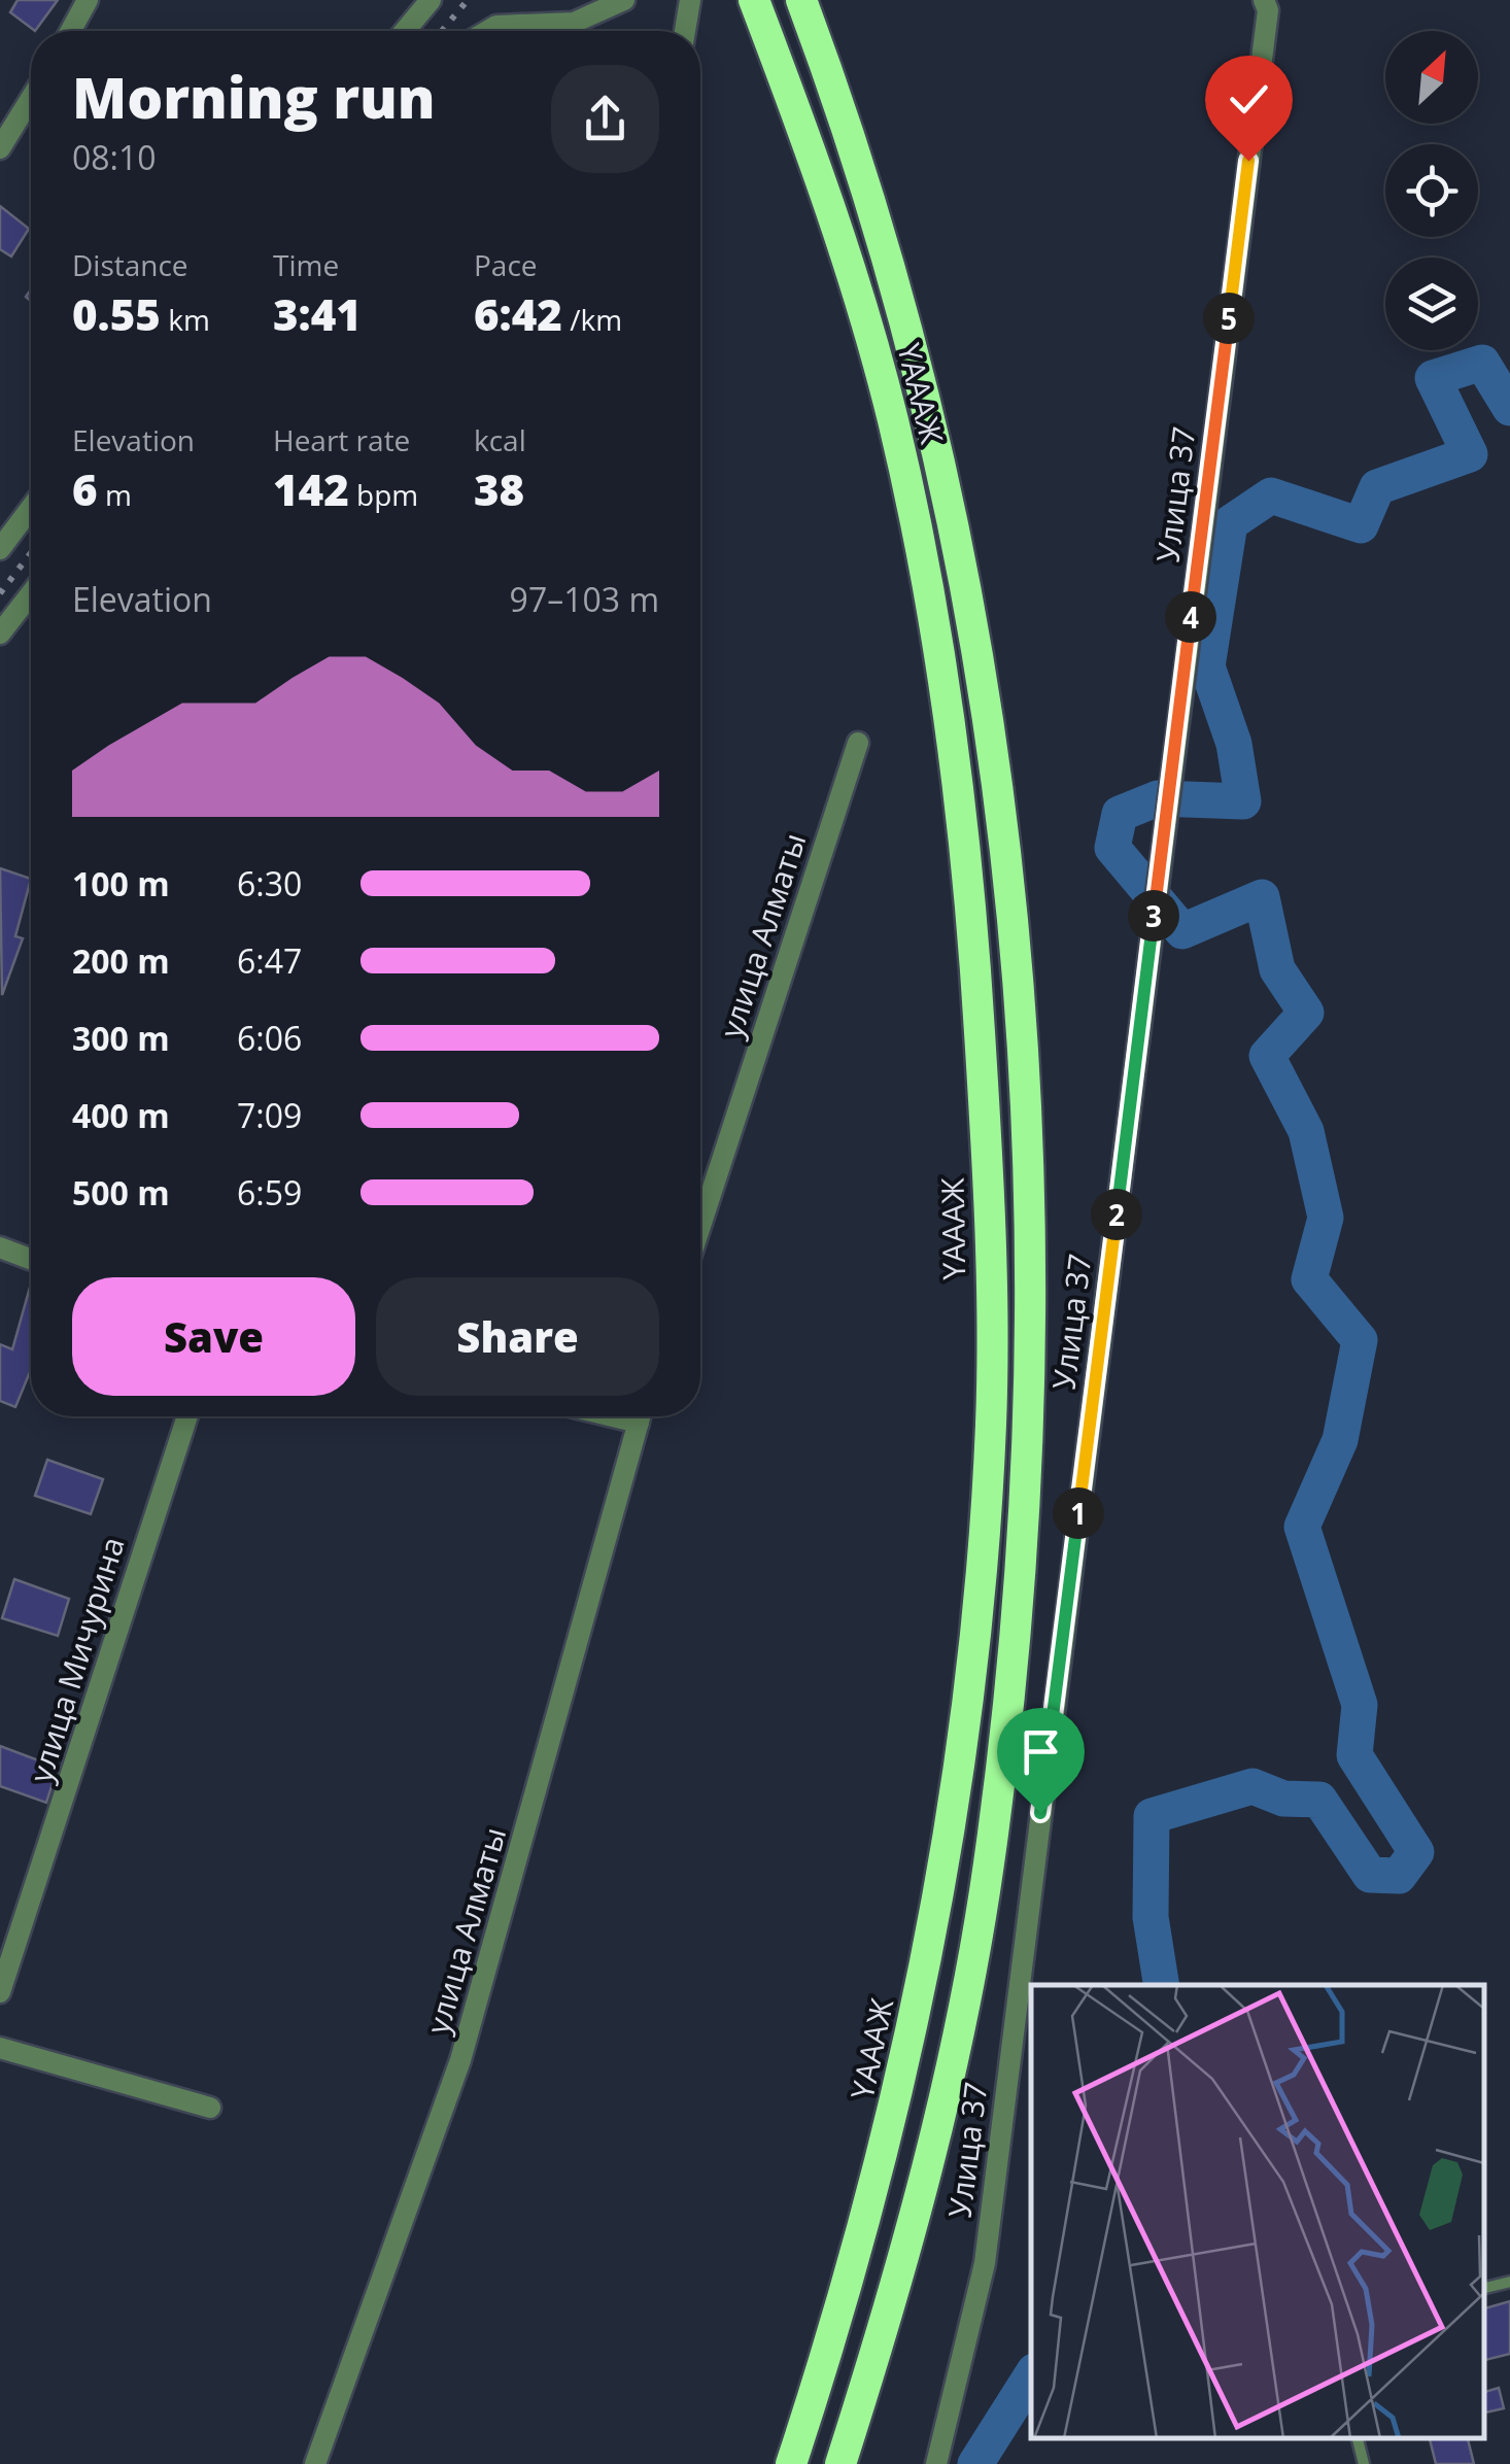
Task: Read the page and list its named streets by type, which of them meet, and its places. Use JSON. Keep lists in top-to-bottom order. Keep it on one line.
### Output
{"streets":{"highway":["ҮАААЖ"],"street":["Улица 37","улица Алматы","улица Мичурина"]},"north":"top right","page":{"heading":["Morning run","08:10"],"stats":[["Distance","0.55 km"],["Time","3:41"],["Pace","6:42 /km"],["Elevation","6 m"],["Heart rate","142 bpm"],["kcal","38"]],"pins":["5","4","3","2","1"],"chart":["Elevation","97–103 m"],"list":[{"name":"100 m","note":"6:30"},{"name":"200 m","note":"6:47"},{"name":"300 m","note":"6:06"},{"name":"400 m","note":"7:09"},{"name":"500 m","note":"6:59"}],"buttons":["Save","Share"]}}
